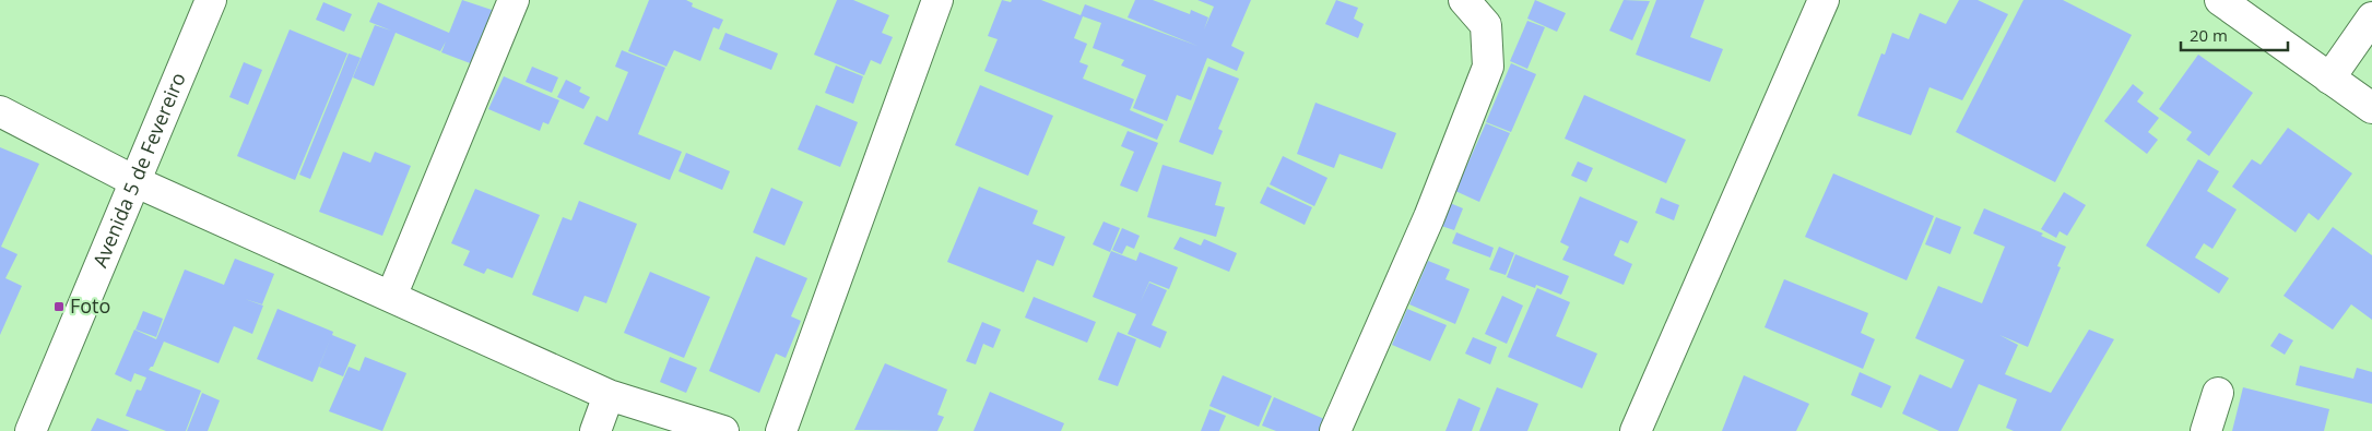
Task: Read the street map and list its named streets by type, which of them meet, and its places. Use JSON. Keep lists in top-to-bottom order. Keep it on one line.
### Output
{"streets":{"street":["Avenida 5 de Fevereiro"]},"places":{"transit":["Foto"]},"scale_bar":"20 m"}
